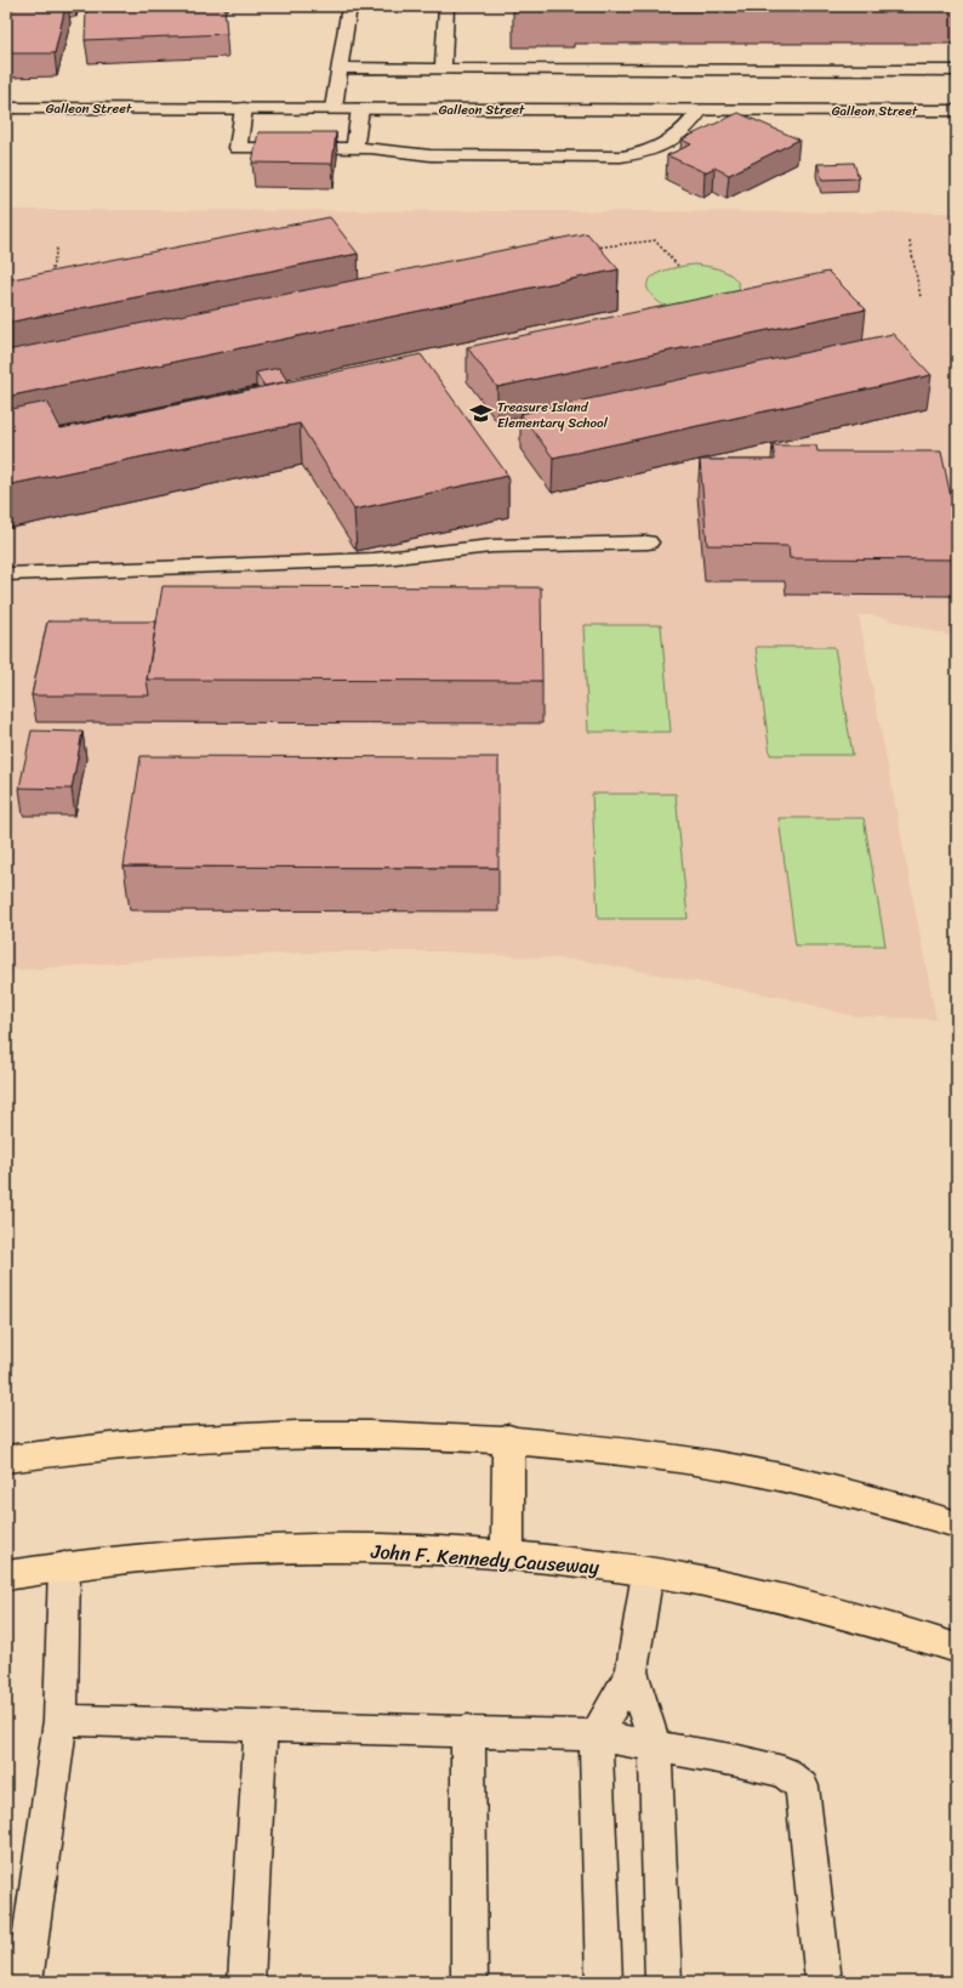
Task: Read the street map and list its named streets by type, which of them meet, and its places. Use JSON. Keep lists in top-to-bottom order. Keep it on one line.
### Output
{"streets":{"main road":["John F. Kennedy Causeway"],"street":["Galleon Street"]},"places":{"school or university":["Treasure Island Elementary School"]}}
